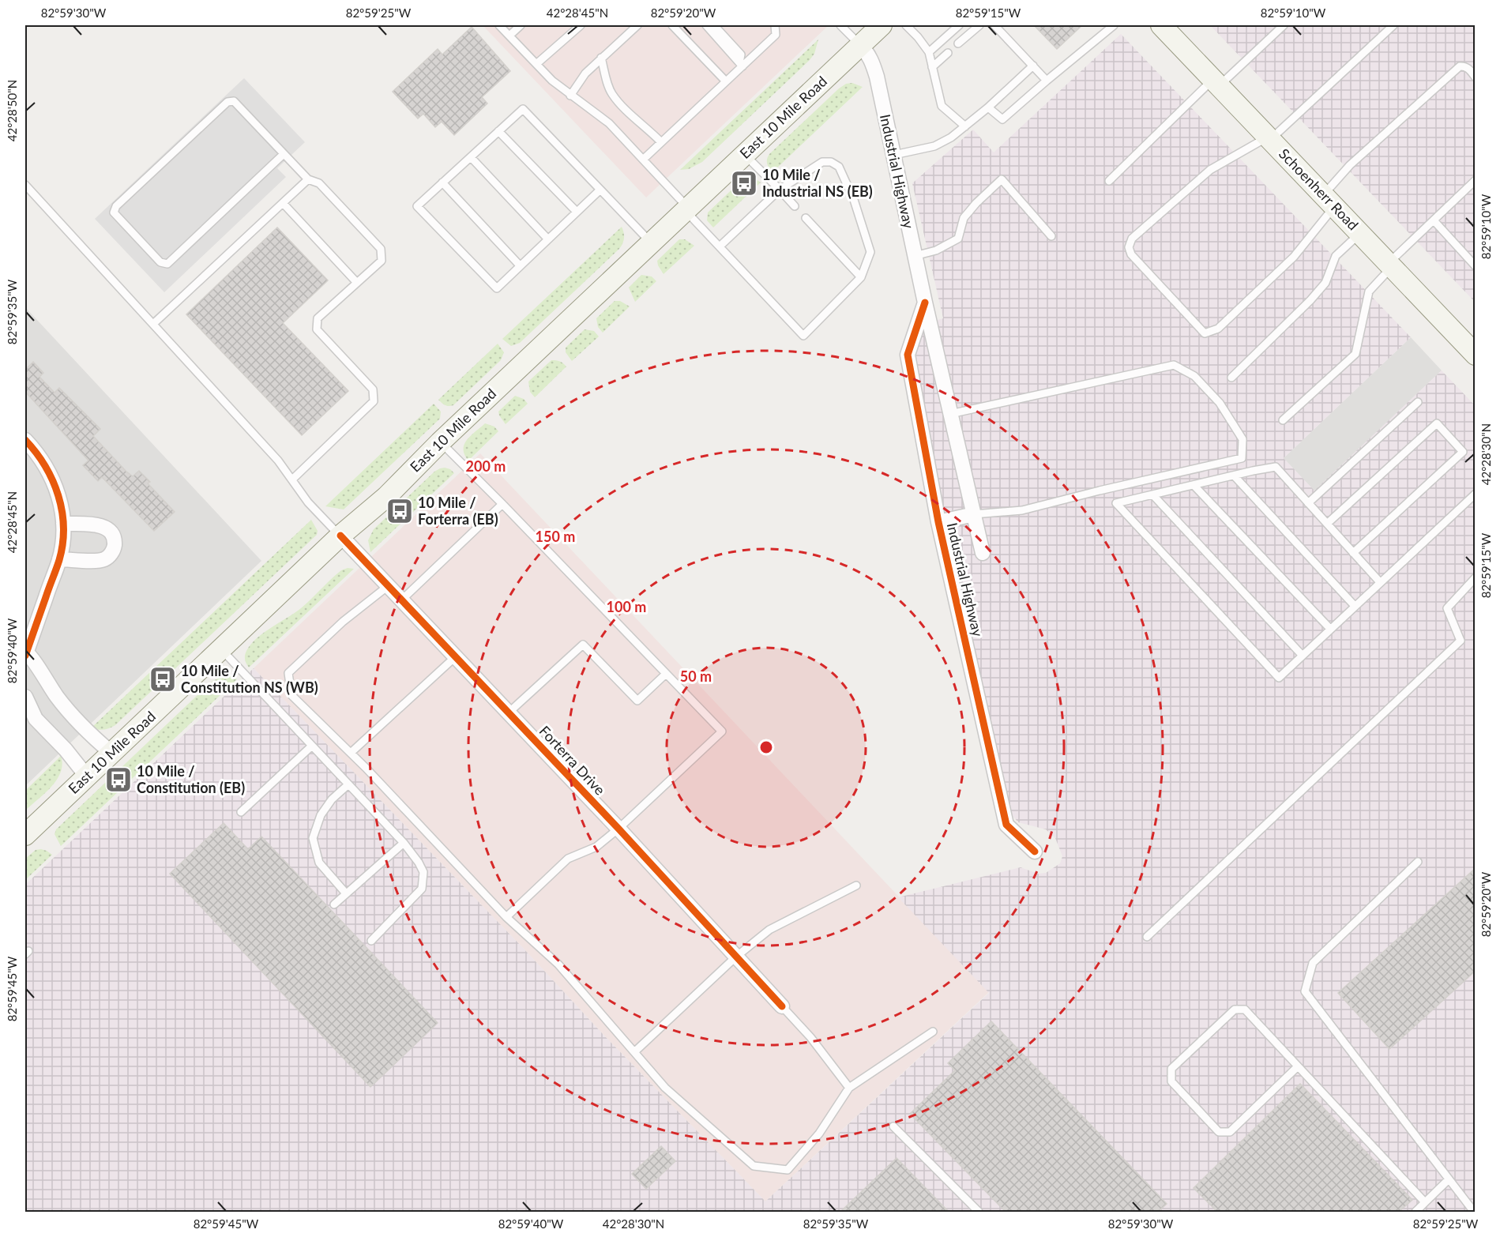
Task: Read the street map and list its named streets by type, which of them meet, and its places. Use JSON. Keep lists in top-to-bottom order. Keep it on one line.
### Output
{"streets":{"main road":["East 10 Mile Road","Schoenherr Road"],"street":["Industrial Highway","Forterra Drive"]},"crossings":[["East 10 Mile Road","Industrial Highway"],["East 10 Mile Road","Forterra Drive"]],"places":{"bus stop":["10 Mile / Industrial NS (EB)","10 Mile / Forterra (EB)","10 Mile / Constitution NS (WB)","10 Mile / Constitution (EB)"]},"coordinates":["82°59'30\"W","82°59'25\"W","42°28'45\"N","82°59'20\"W","82°59'15\"W","82°59'10\"W","42°28'50\"N","82°59'35\"W","42°28'30\"N","82°59'40\"W","82°59'45\"W"],"rings":["200 m","150 m","100 m","50 m"]}
